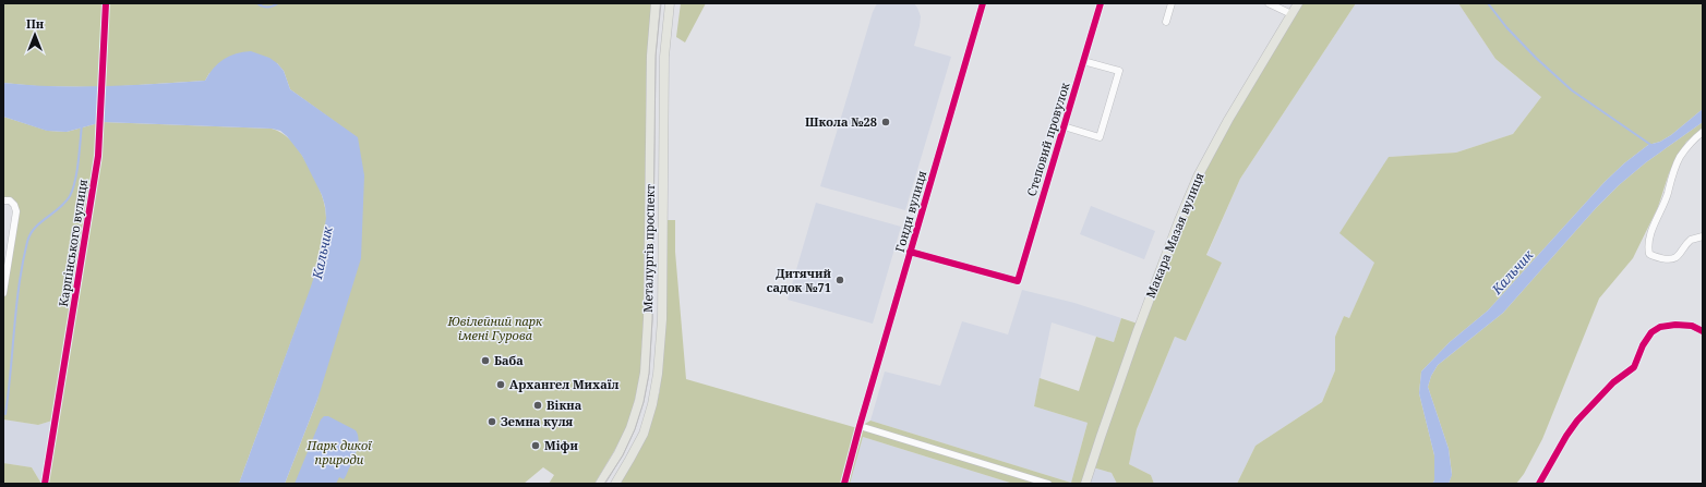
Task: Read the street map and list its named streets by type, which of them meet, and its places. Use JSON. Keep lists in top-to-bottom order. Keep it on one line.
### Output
{"streets":{"main road":["Макара Мазая вулиця","Металургів проспект"],"street":["Степовий провулок","Гонди вулиця","Карпінського вулиця"]},"crossings":[["Степовий провулок","Гонди вулиця"]],"water":["Кальчик"],"parks":["Ювілейний парк імені Гурова","Парк дикої природи"],"places":["Школа №28","Дитячий садок №71","Баба","Архангел Михаїл","Вікна","Земна куля","Міфи"],"north":"top"}
